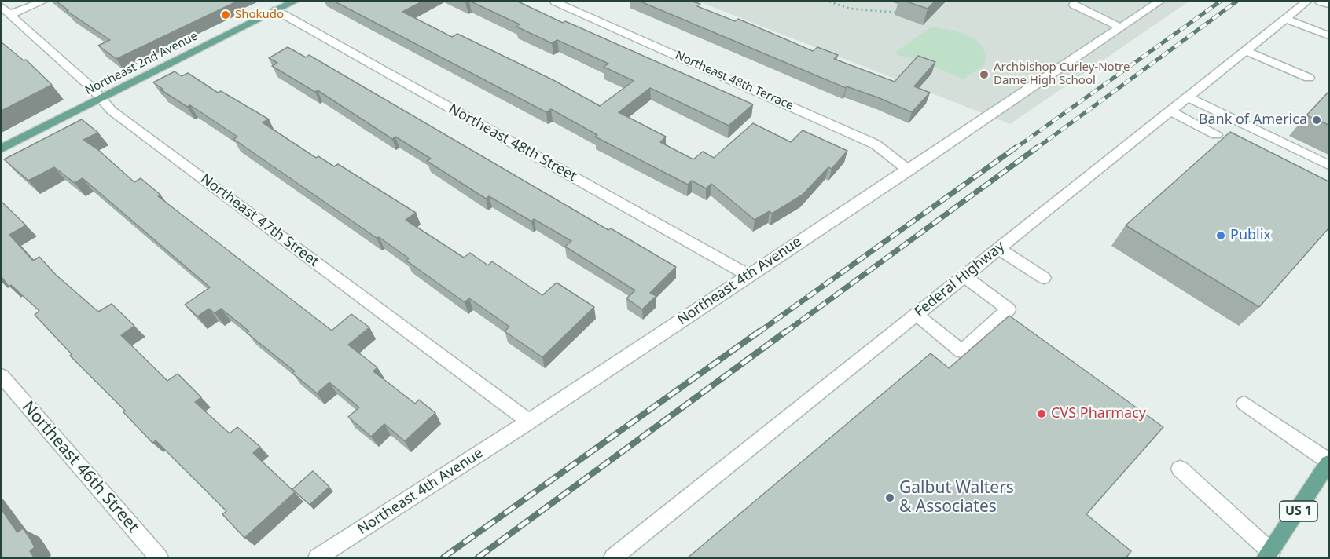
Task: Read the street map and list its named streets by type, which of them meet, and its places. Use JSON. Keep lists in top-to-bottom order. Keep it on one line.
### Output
{"streets":{"main road":["Northeast 2nd Avenue","US 1"],"street":["Northeast 48th Terrace","Northeast 48th Street","Northeast 47th Street","Federal Highway","Northeast 4th Avenue","Northeast 46th Street"]},"crossings":[["Northeast 2nd Avenue","Northeast 48th Street"],["Northeast 2nd Avenue","Northeast 47th Street"],["Northeast 48th Terrace","Northeast 4th Avenue"],["Northeast 48th Street","Northeast 4th Avenue"],["Northeast 47th Street","Northeast 4th Avenue"]],"places":["Shokudo","Archbishop Curley-Notre Dame High School","Bank of America","Publix","CVS Pharmacy","Galbut Walters & Associates"]}
